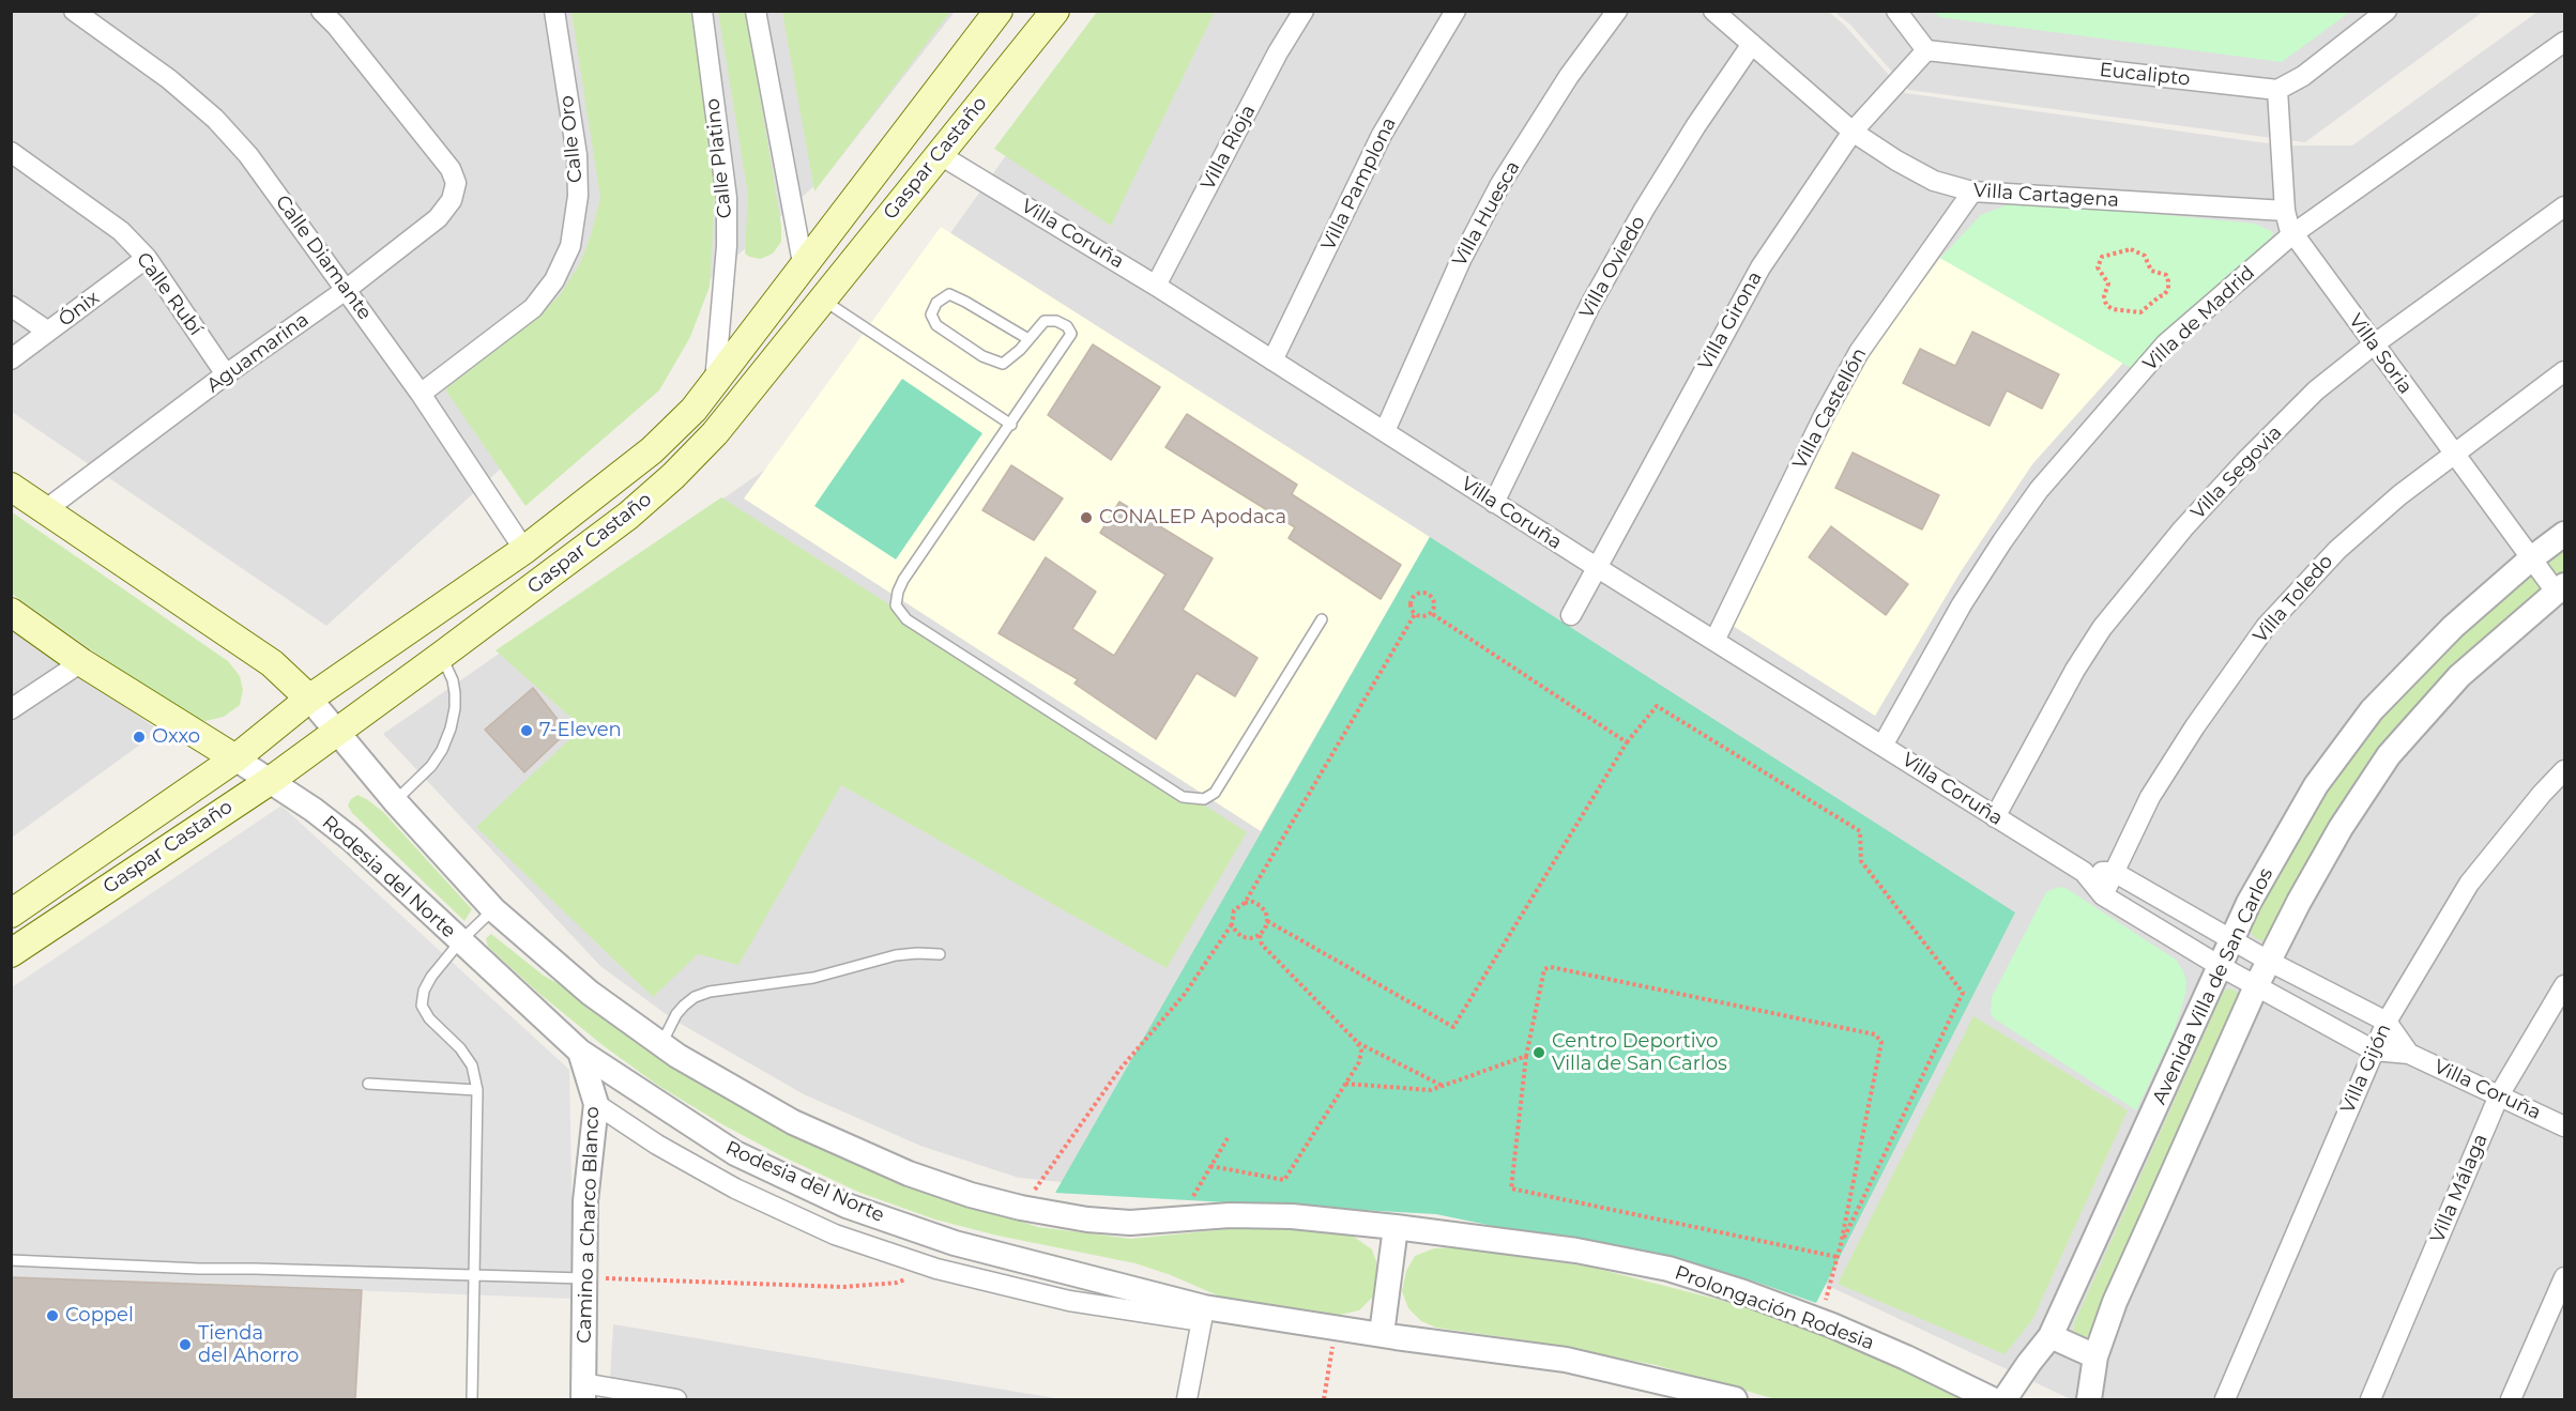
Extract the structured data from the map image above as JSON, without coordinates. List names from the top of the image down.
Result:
{
  "streets": {
    "main road": ["Gaspar Castaño"],
    "street": [
      "Eucalipto",
      "Calle Oro",
      "Villa Rioja",
      "Calle Platino",
      "Villa Pamplona",
      "Villa Cartagena",
      "Villa Huesca",
      "Villa Coruña",
      "Calle Diamante",
      "Villa Oviedo",
      "Calle Rubí",
      "Ónix",
      "Villa de Madrid",
      "Villa Girona",
      "Aguamarina",
      "Villa Soria",
      "Villa Castellón",
      "Villa Segovia",
      "Villa Toledo",
      "Rodesia del Norte",
      "Avenida Villa de San Carlos",
      "Villa Gijón",
      "Villa Málaga",
      "Camino a Charco Blanco",
      "Prolongación Rodesia"
    ]
  },
  "crossings": [
    ["Eucalipto", "Villa Girona"],
    ["Eucalipto", "Villa Soria"],
    ["Calle Oro", "Calle Diamante"],
    ["Villa Rioja", "Villa Coruña"],
    ["Calle Platino", "Gaspar Castaño"],
    ["Gaspar Castaño", "Villa Coruña"],
    ["Gaspar Castaño", "Calle Diamante"],
    ["Gaspar Castaño", "Rodesia del Norte"],
    ["Villa Pamplona", "Villa Coruña"],
    ["Villa Cartagena", "Villa Oviedo"],
    ["Villa Cartagena", "Villa Girona"],
    ["Villa Cartagena", "Villa Soria"],
    ["Villa Cartagena", "Villa Castellón"],
    ["Villa Huesca", "Villa Coruña"],
    ["Villa Coruña", "Villa Oviedo"],
    ["Villa Coruña", "Villa de Madrid"],
    ["Villa Coruña", "Villa Girona"],
    ["Villa Coruña", "Villa Castellón"],
    ["Villa Coruña", "Villa Segovia"],
    ["Villa Coruña", "Villa Toledo"],
    ["Villa Coruña", "Avenida Villa de San Carlos"],
    ["Villa Coruña", "Villa Gijón"],
    ["Villa Coruña", "Villa Málaga"],
    ["Calle Diamante", "Aguamarina"],
    ["Calle Rubí", "Ónix"],
    ["Calle Rubí", "Aguamarina"],
    ["Villa de Madrid", "Villa Soria"],
    ["Villa Soria", "Villa Segovia"],
    ["Villa Soria", "Villa Toledo"],
    ["Villa Soria", "Avenida Villa de San Carlos"],
    ["Rodesia del Norte", "Camino a Charco Blanco"]
  ],
  "places": [
    "CONALEP Apodaca",
    "7-Eleven",
    "Oxxo",
    "Centro Deportivo Villa de San Carlos",
    "Coppel",
    "Tienda del Ahorro"
  ]
}
